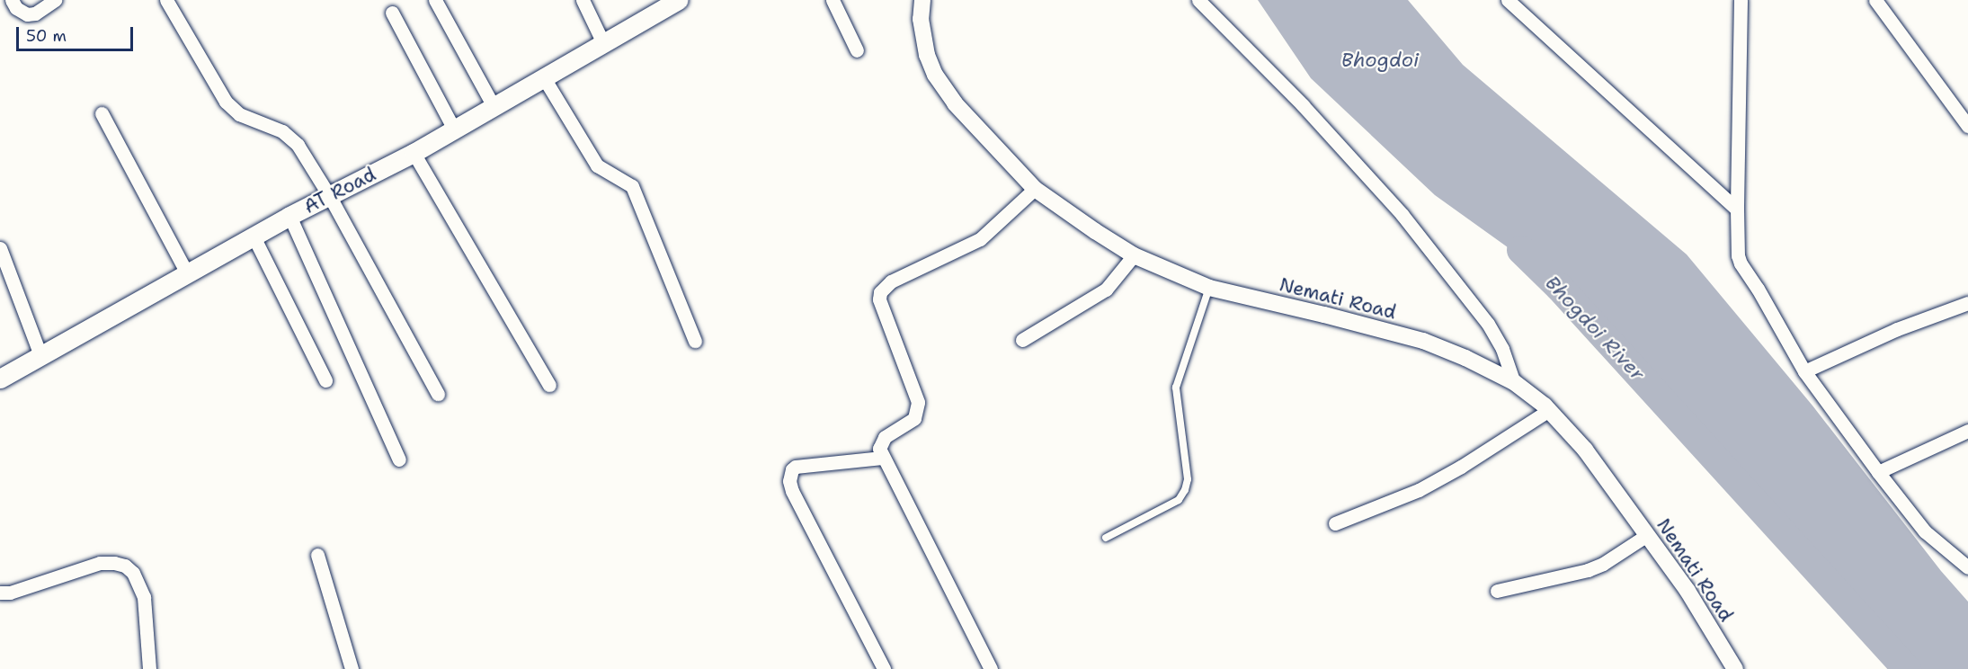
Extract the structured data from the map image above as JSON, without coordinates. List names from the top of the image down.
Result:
{
  "streets": {
    "main road": ["AT Road"],
    "street": ["Nemati Road"]
  },
  "water": ["Bhogdoi", "Bhogdoi River"],
  "scale_bar": "50 m"
}
